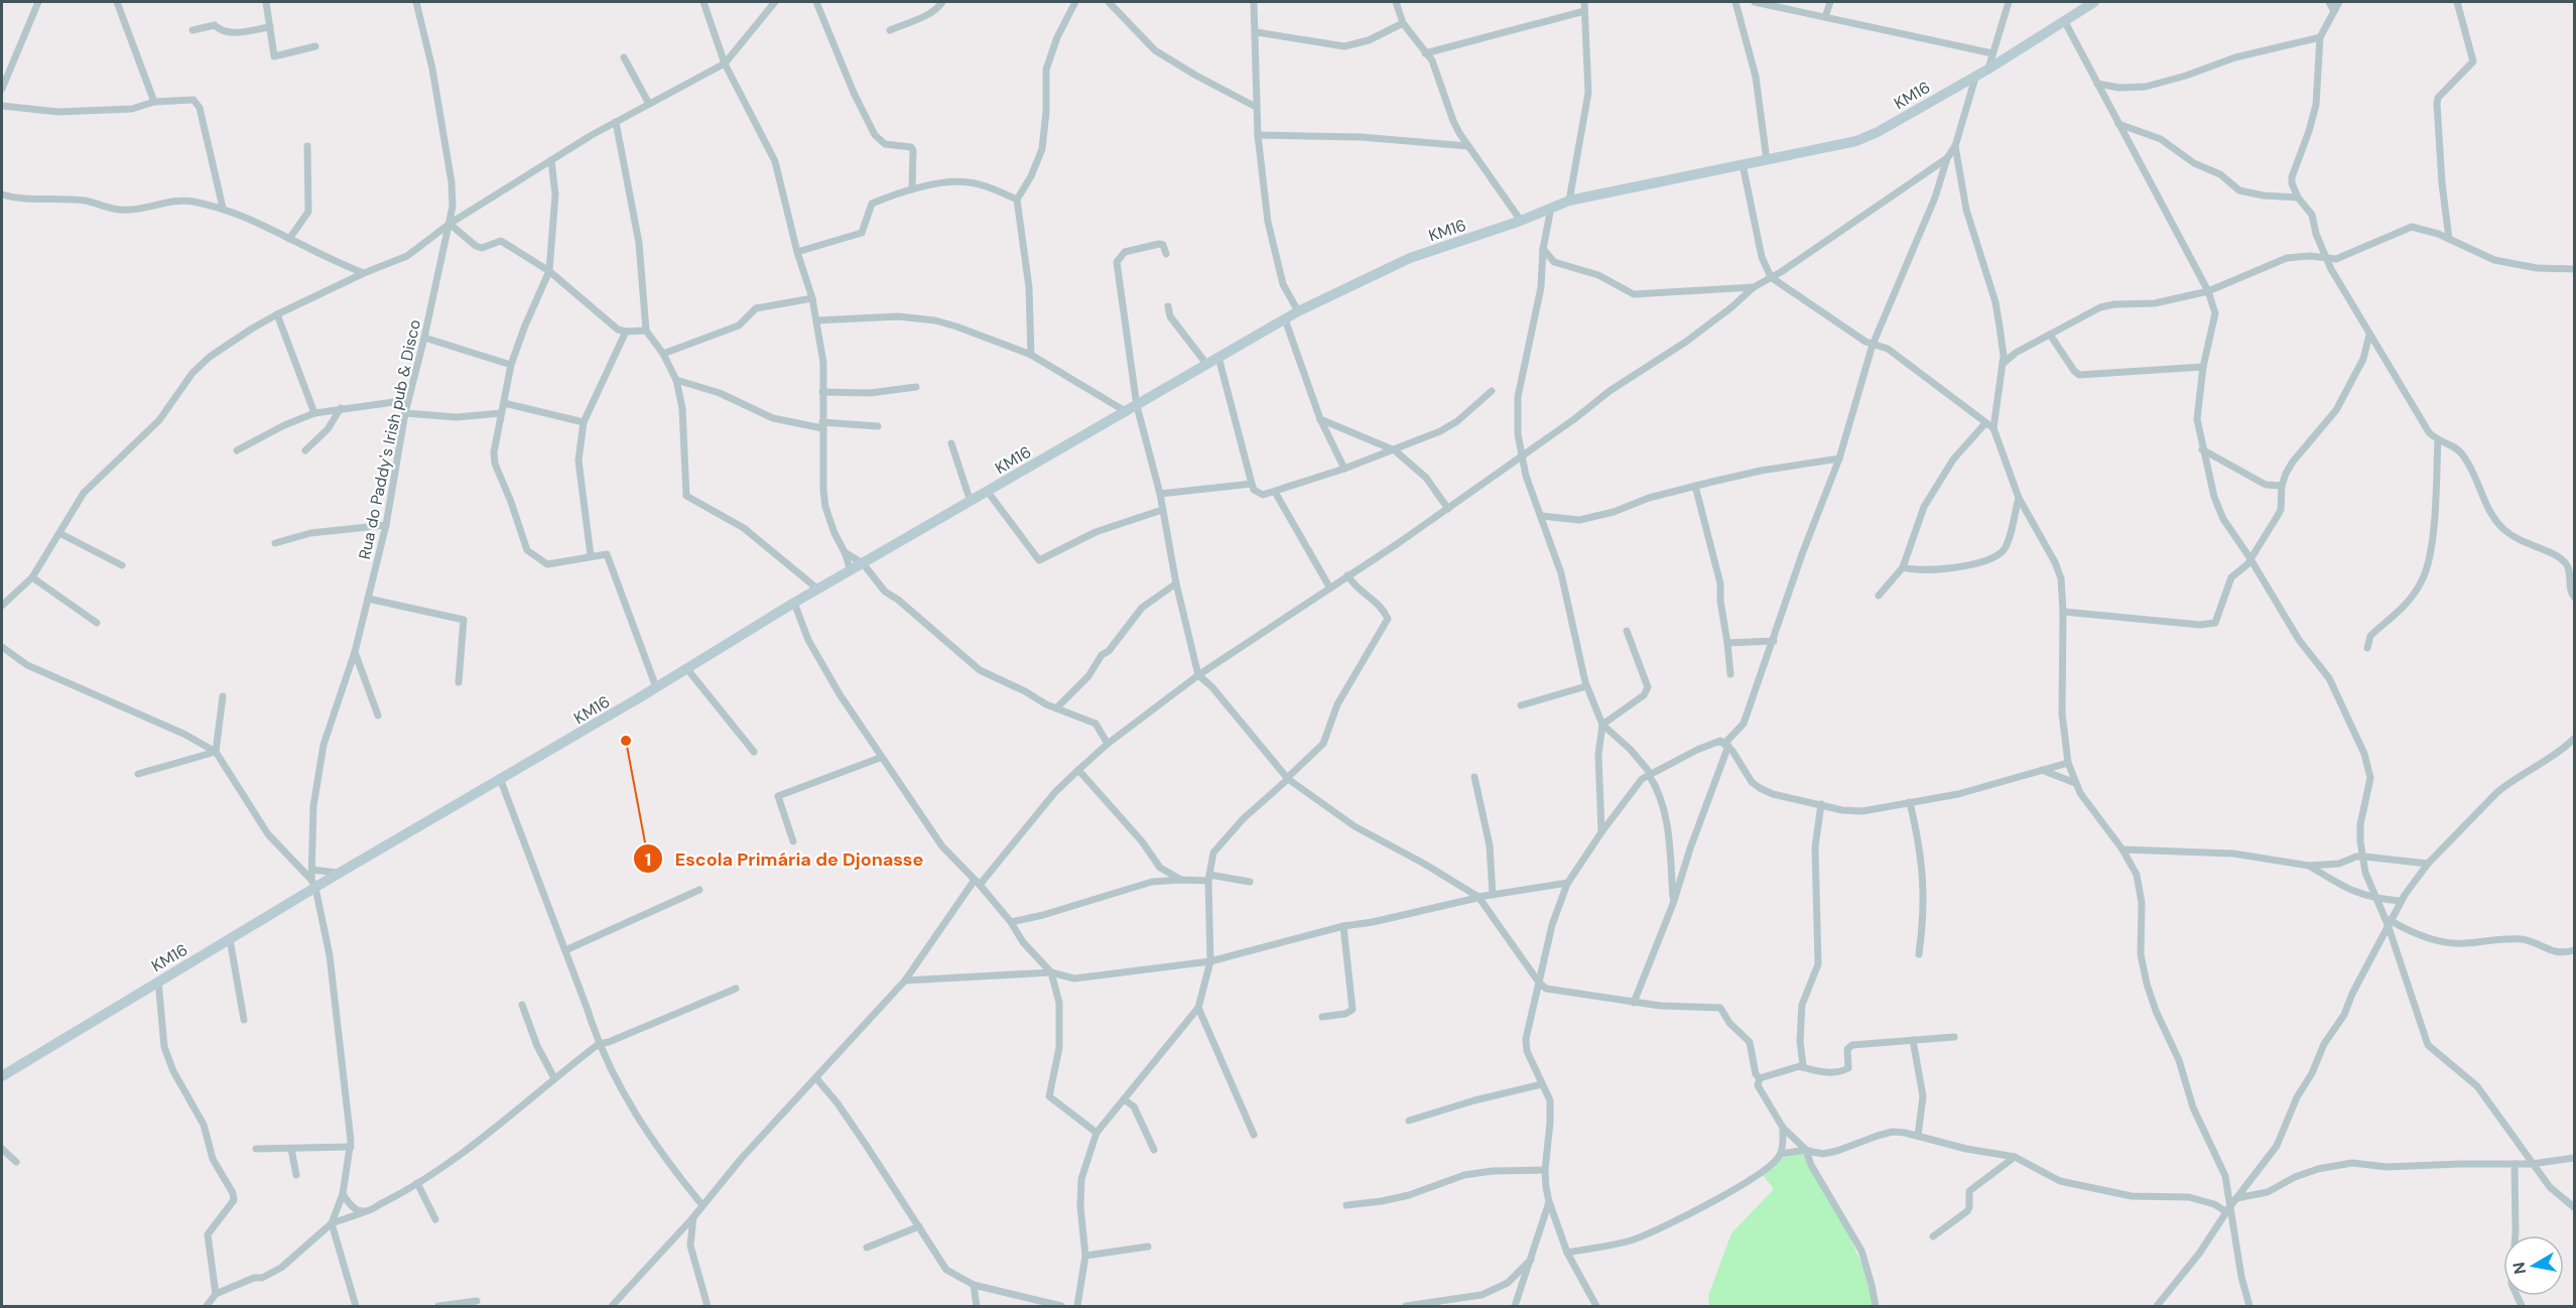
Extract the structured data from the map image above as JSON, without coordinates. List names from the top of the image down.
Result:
{
  "streets": {
    "street": ["KM16", "Rua do Paddy's Irish pub & Disco"]
  },
  "crossings": [
    ["KM16", "Rua do Paddy's Irish pub & Disco"]
  ],
  "places": ["Escola Primária de Djonasse"],
  "north": "left"
}
